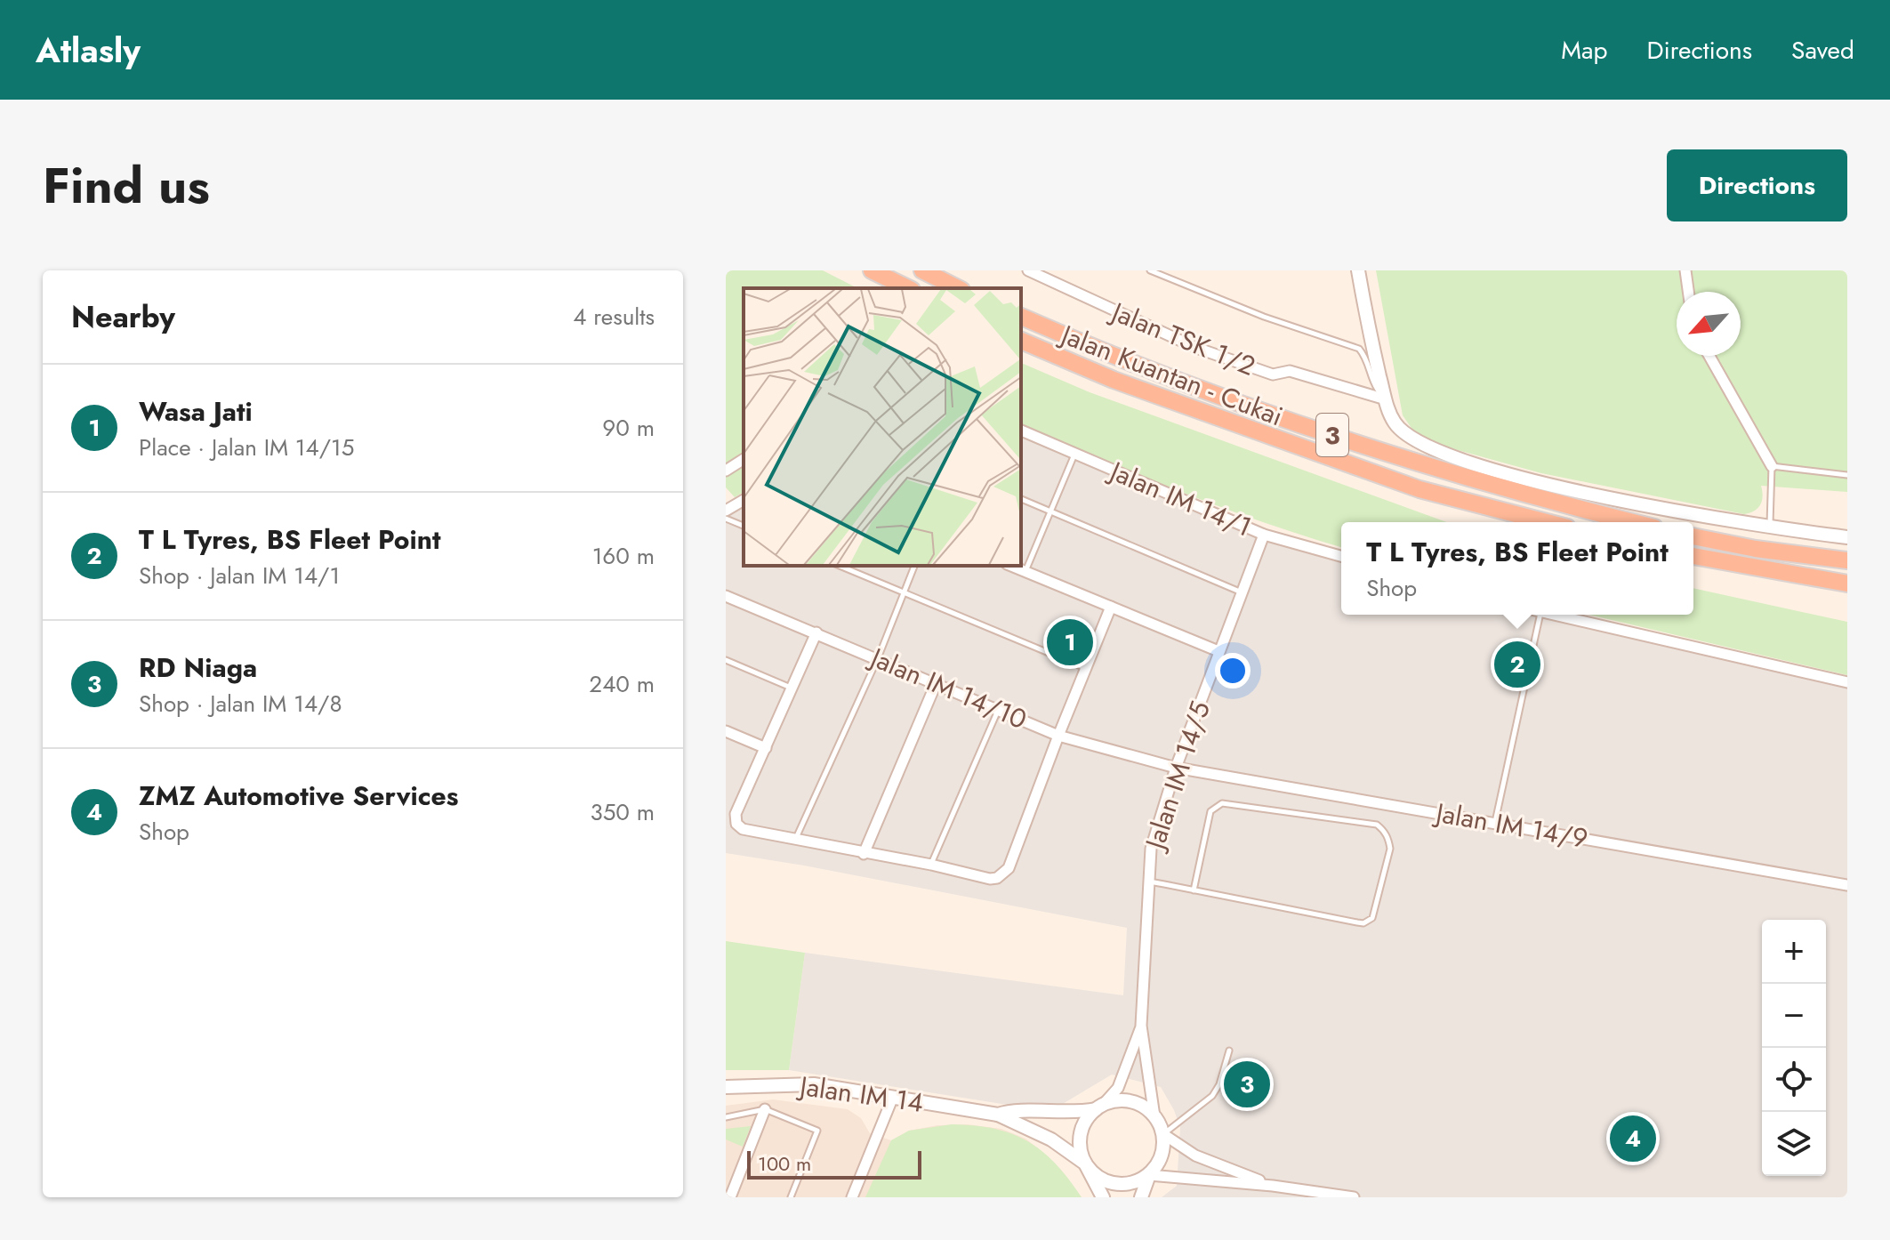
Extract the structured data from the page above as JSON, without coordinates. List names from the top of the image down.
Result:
{
  "streets": {
    "highway": ["Jalan Kuantan - Cukai", "3"],
    "street": [
      "Jalan TSK 1/2",
      "Jalan IM 14/1",
      "Jalan IM 14/10",
      "Jalan IM 14/5",
      "Jalan IM 14/9",
      "Jalan IM 14"
    ]
  },
  "crossings": [
    ["Jalan IM 14/1", "Jalan IM 14/5"],
    ["Jalan IM 14/10", "Jalan IM 14/5"],
    ["Jalan IM 14/10", "Jalan IM 14/9"],
    ["Jalan IM 14/5", "Jalan IM 14/9"]
  ],
  "scale_bar": "100 m",
  "north": "bottom left",
  "page": {
    "header": "Atlasly",
    "nav": ["Map", "Directions", "Saved"],
    "title": "Find us",
    "buttons": "Directions",
    "heading": ["Nearby", "4 results"],
    "list": [
      {
        "mark": "1",
        "name": "Wasa Jati",
        "note": "Place · Jalan IM 14/15",
        "value": "90 m"
      },
      {
        "mark": "2",
        "name": "T L Tyres, BS Fleet Point",
        "note": "Shop · Jalan IM 14/1",
        "value": "160 m"
      },
      {
        "mark": "3",
        "name": "RD Niaga",
        "note": "Shop · Jalan IM 14/8",
        "value": "240 m"
      },
      {
        "mark": "4",
        "name": "ZMZ Automotive Services",
        "note": "Shop",
        "value": "350 m"
      }
    ],
    "popup": ["T L Tyres, BS Fleet Point", "Shop"],
    "pins": [
      "1",
      "2",
      "3",
      "4"
    ],
    "map_buttons": ["+", "−"],
    "scale": "100 m"
  }
}
